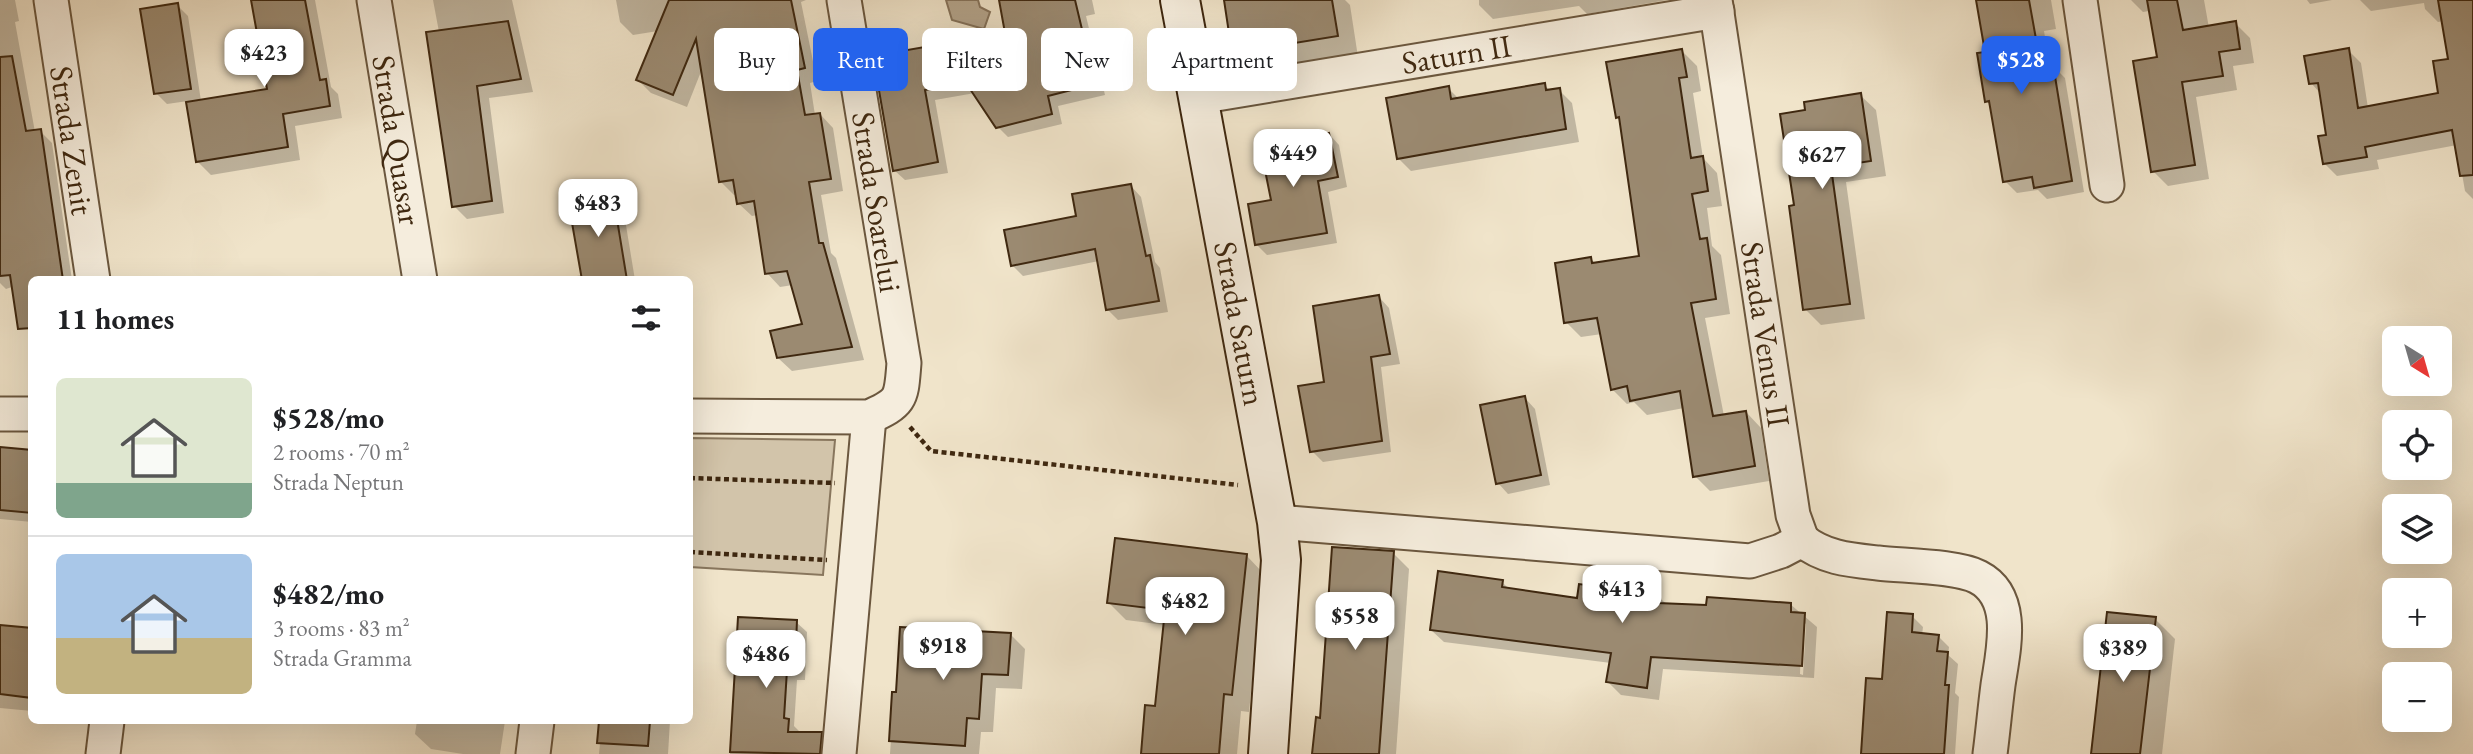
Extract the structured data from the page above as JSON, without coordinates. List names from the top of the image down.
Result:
{
  "streets": {
    "street": [
      "Saturn II",
      "Strada Zenit",
      "Strada Quasar",
      "Strada Soarelui",
      "Strada Saturn",
      "Strada Venus II"
    ]
  },
  "crossings": [
    ["Saturn II", "Strada Saturn"],
    ["Saturn II", "Strada Venus II"]
  ],
  "north": "bottom right",
  "page": {
    "chip": [
      "Buy",
      "Rent",
      "Filters",
      "New",
      "Apartment"
    ],
    "price": [
      "$423",
      "$528",
      "$449",
      "$627",
      "$483",
      "$413",
      "$482",
      "$558",
      "$918",
      "$389",
      "$486"
    ],
    "heading": "11 homes",
    "map_buttons": ["+", "−"],
    "list": [
      {
        "name": "$528/mo",
        "note": "2 rooms · 70 m² · Strada Neptun"
      },
      {
        "name": "$482/mo",
        "note": "3 rooms · 83 m² · Strada Gramma"
      }
    ]
  }
}
